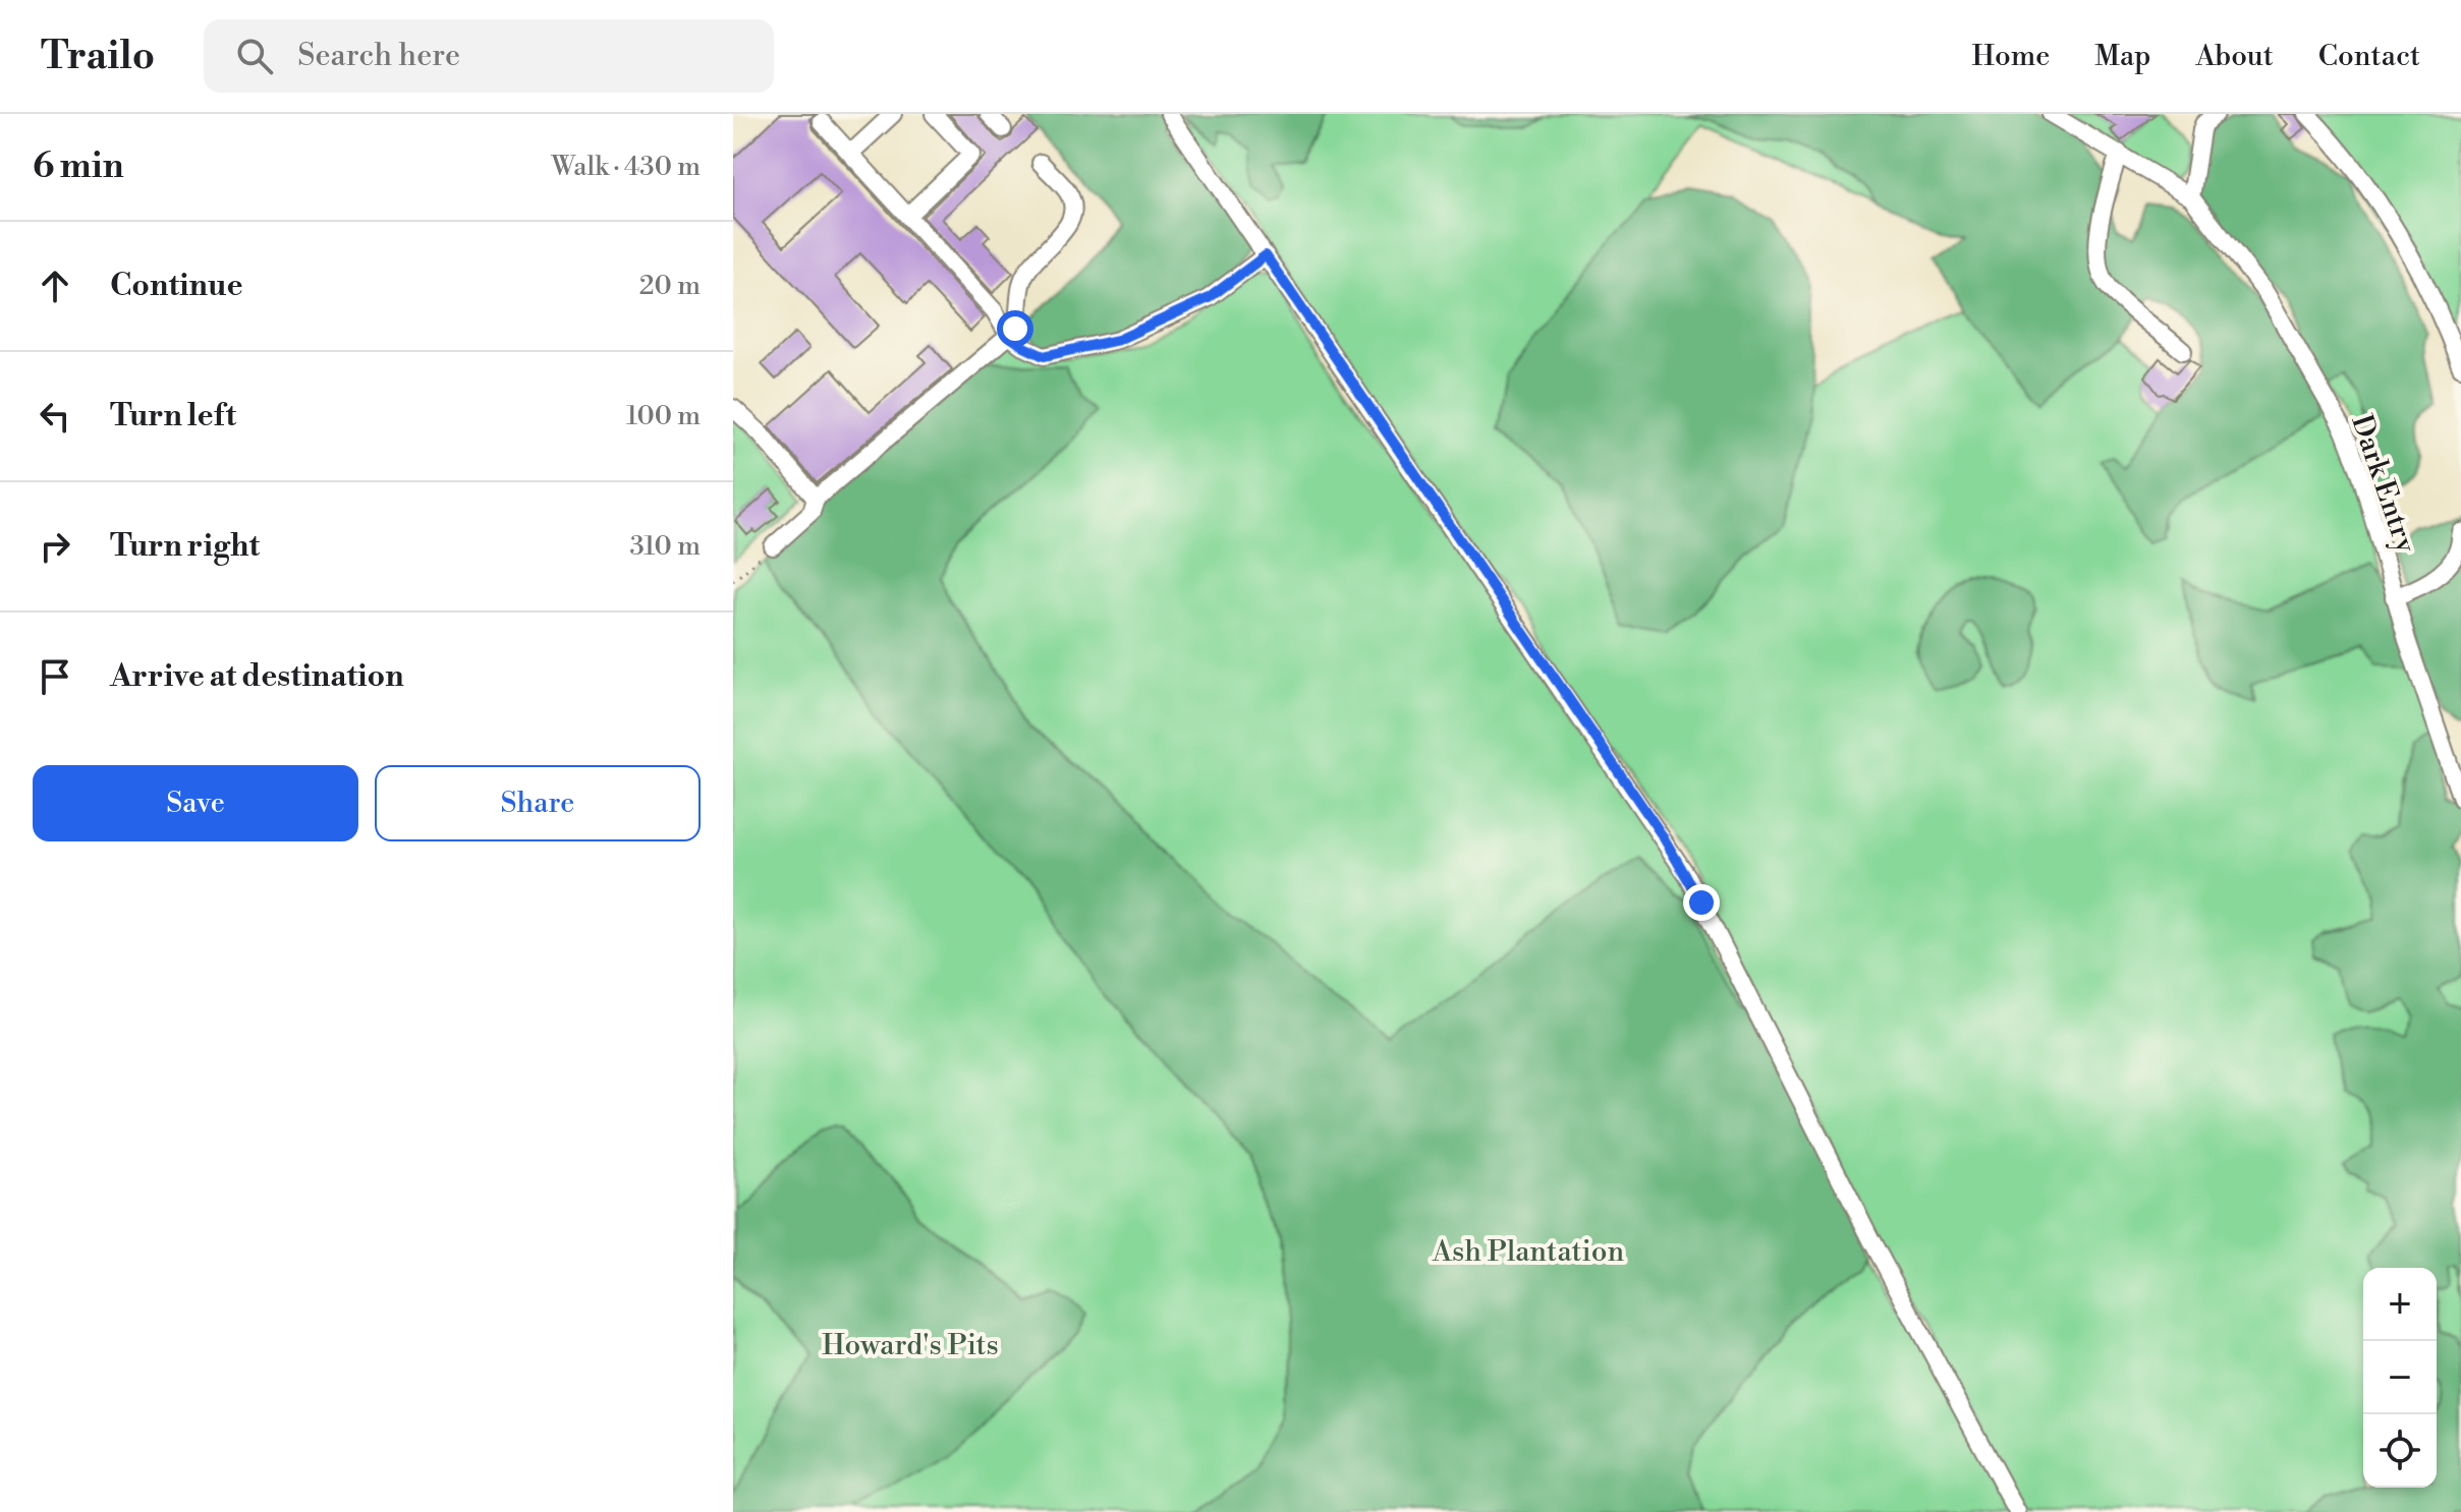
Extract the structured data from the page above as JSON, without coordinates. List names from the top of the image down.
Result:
{
  "streets": {
    "street": ["Dark Entry"]
  },
  "parks": ["Ash Plantation", "Howard's Pits"],
  "page": {
    "header": "Trailo",
    "search": "Search here",
    "nav": [
      "Home",
      "Map",
      "About",
      "Contact"
    ],
    "heading": ["6 min", "Walk · 430 m"],
    "list": [
      ["Continue", "20 m"],
      ["Turn left", "100 m"],
      ["Turn right", "310 m"],
      "Arrive at destination"
    ],
    "buttons": ["Save", "Share"],
    "map_buttons": ["+", "−"]
  }
}
